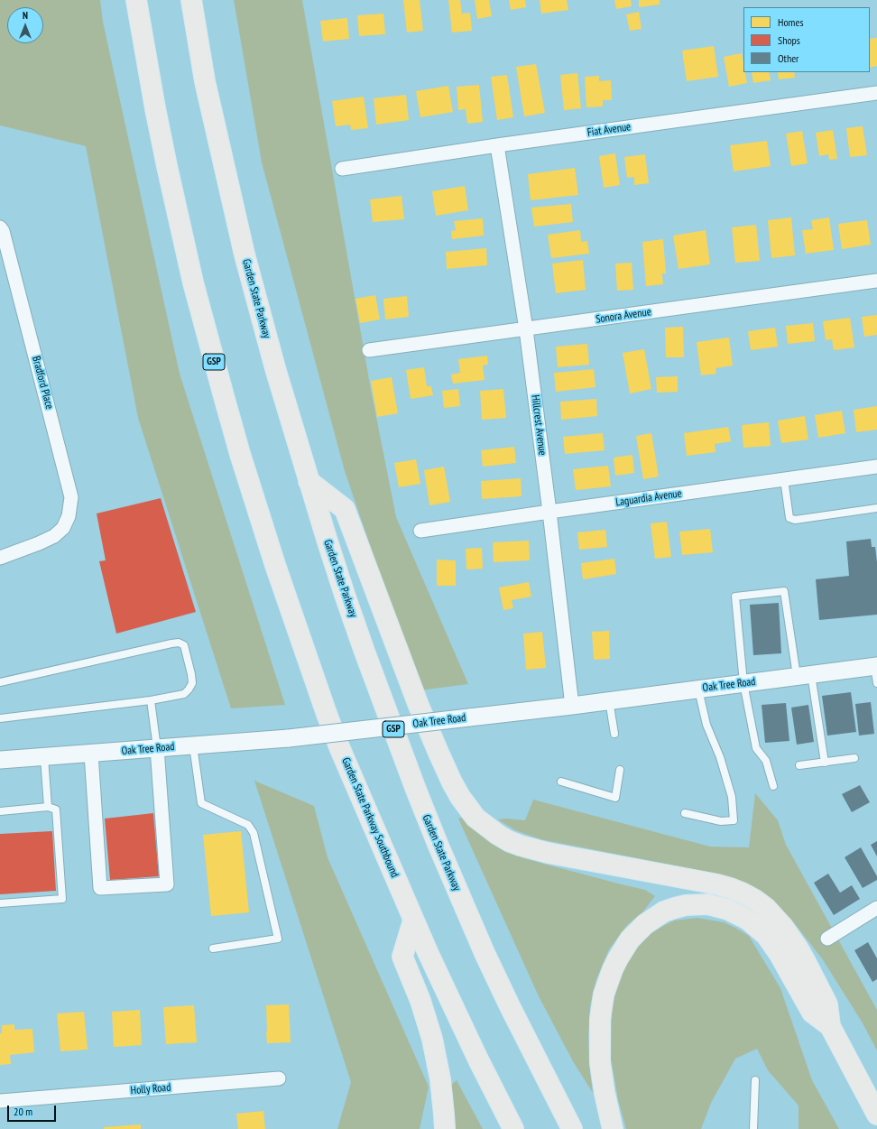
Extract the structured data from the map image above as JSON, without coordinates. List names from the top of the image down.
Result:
{
  "streets": {
    "highway": ["Garden State Parkway", "GSP", "Garden State Parkway Southbound"],
    "street": [
      "Fiat Avenue",
      "Sonora Avenue",
      "Bradford Place",
      "Hillcrest Avenue",
      "Laguardia Avenue",
      "Oak Tree Road",
      "Holly Road"
    ]
  },
  "crossings": [
    ["Fiat Avenue", "Hillcrest Avenue"],
    ["Sonora Avenue", "Hillcrest Avenue"],
    ["Hillcrest Avenue", "Laguardia Avenue"],
    ["Hillcrest Avenue", "Oak Tree Road"]
  ],
  "legend": ["Homes", "Shops", "Other"],
  "scale_bar": "20 m",
  "north": "top"
}
